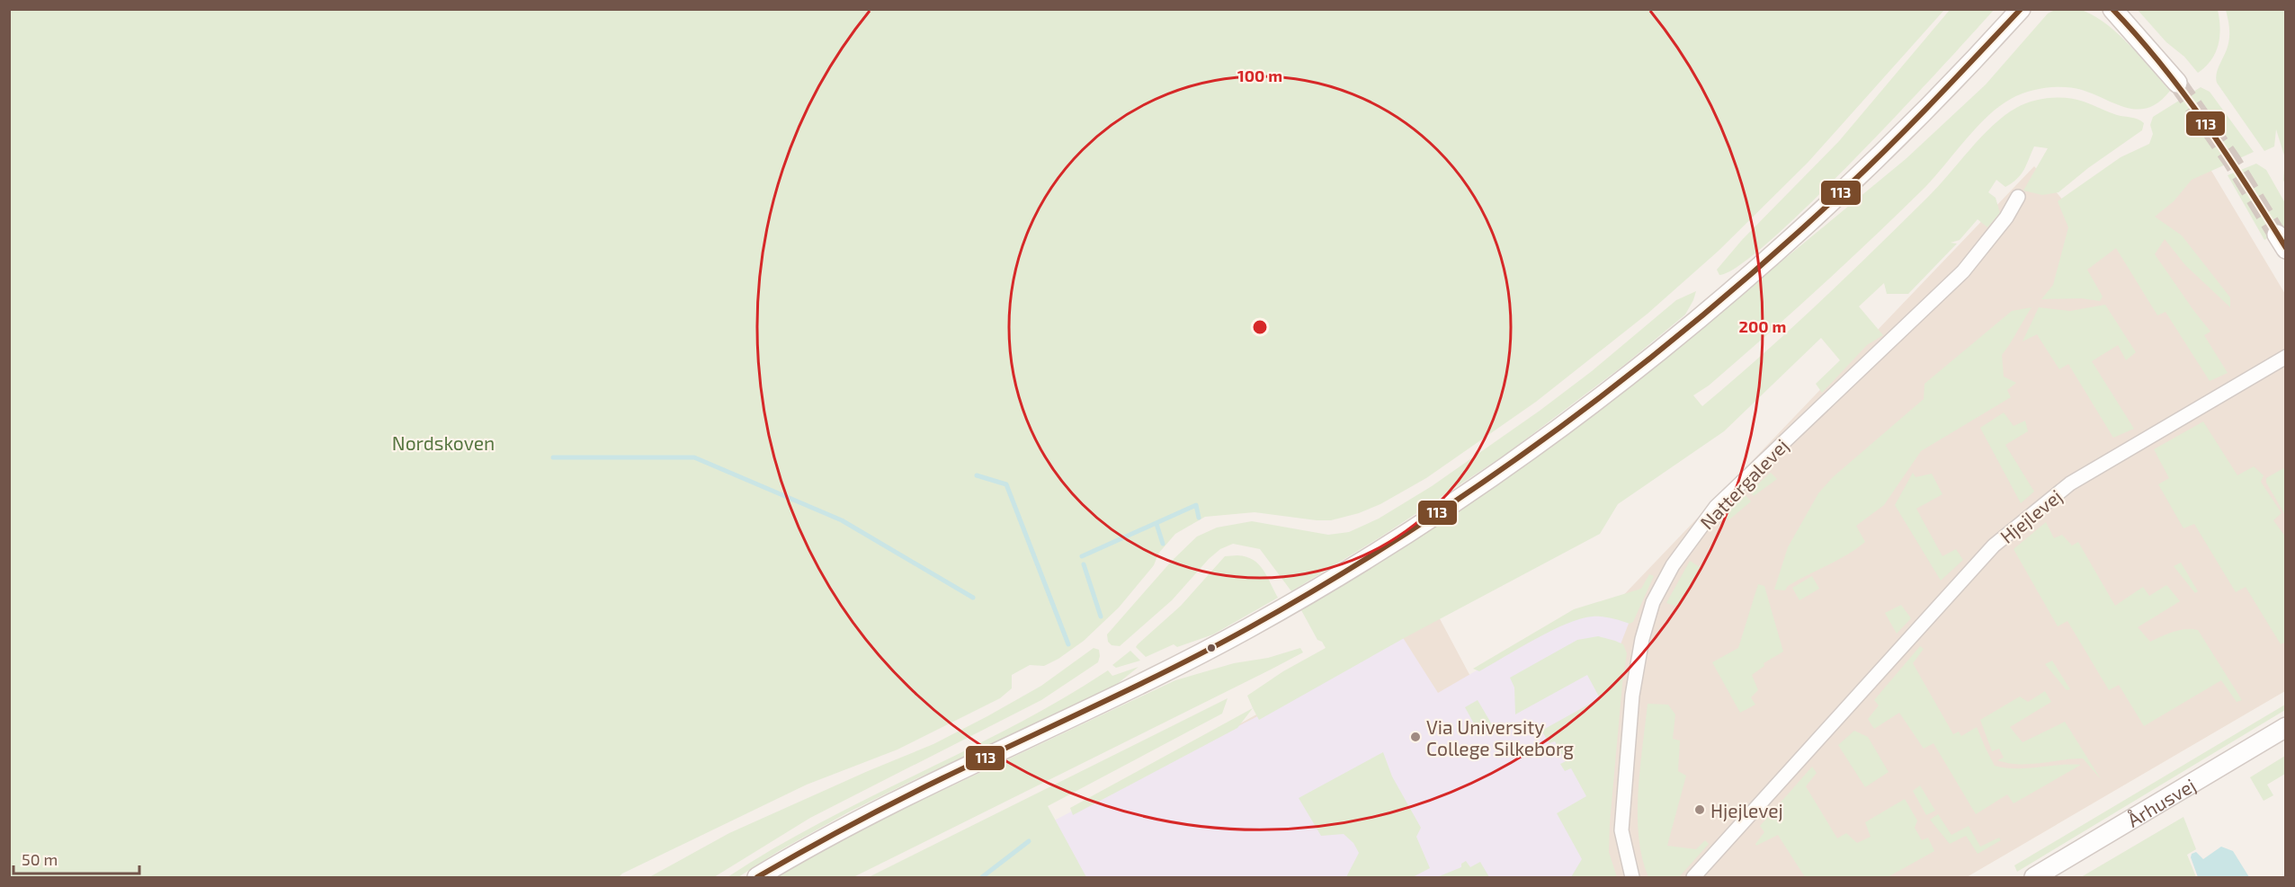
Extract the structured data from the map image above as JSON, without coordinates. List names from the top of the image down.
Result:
{
  "streets": {
    "street": ["Nattergalevej", "Hjejlevej", "Århusvej"]
  },
  "parks": ["Nordskoven"],
  "places": ["Via University College Silkeborg", "Hjejlevej"],
  "lines": ["transit line 113"],
  "scale_bar": "50 m",
  "rings": ["100 m", "200 m"]
}
